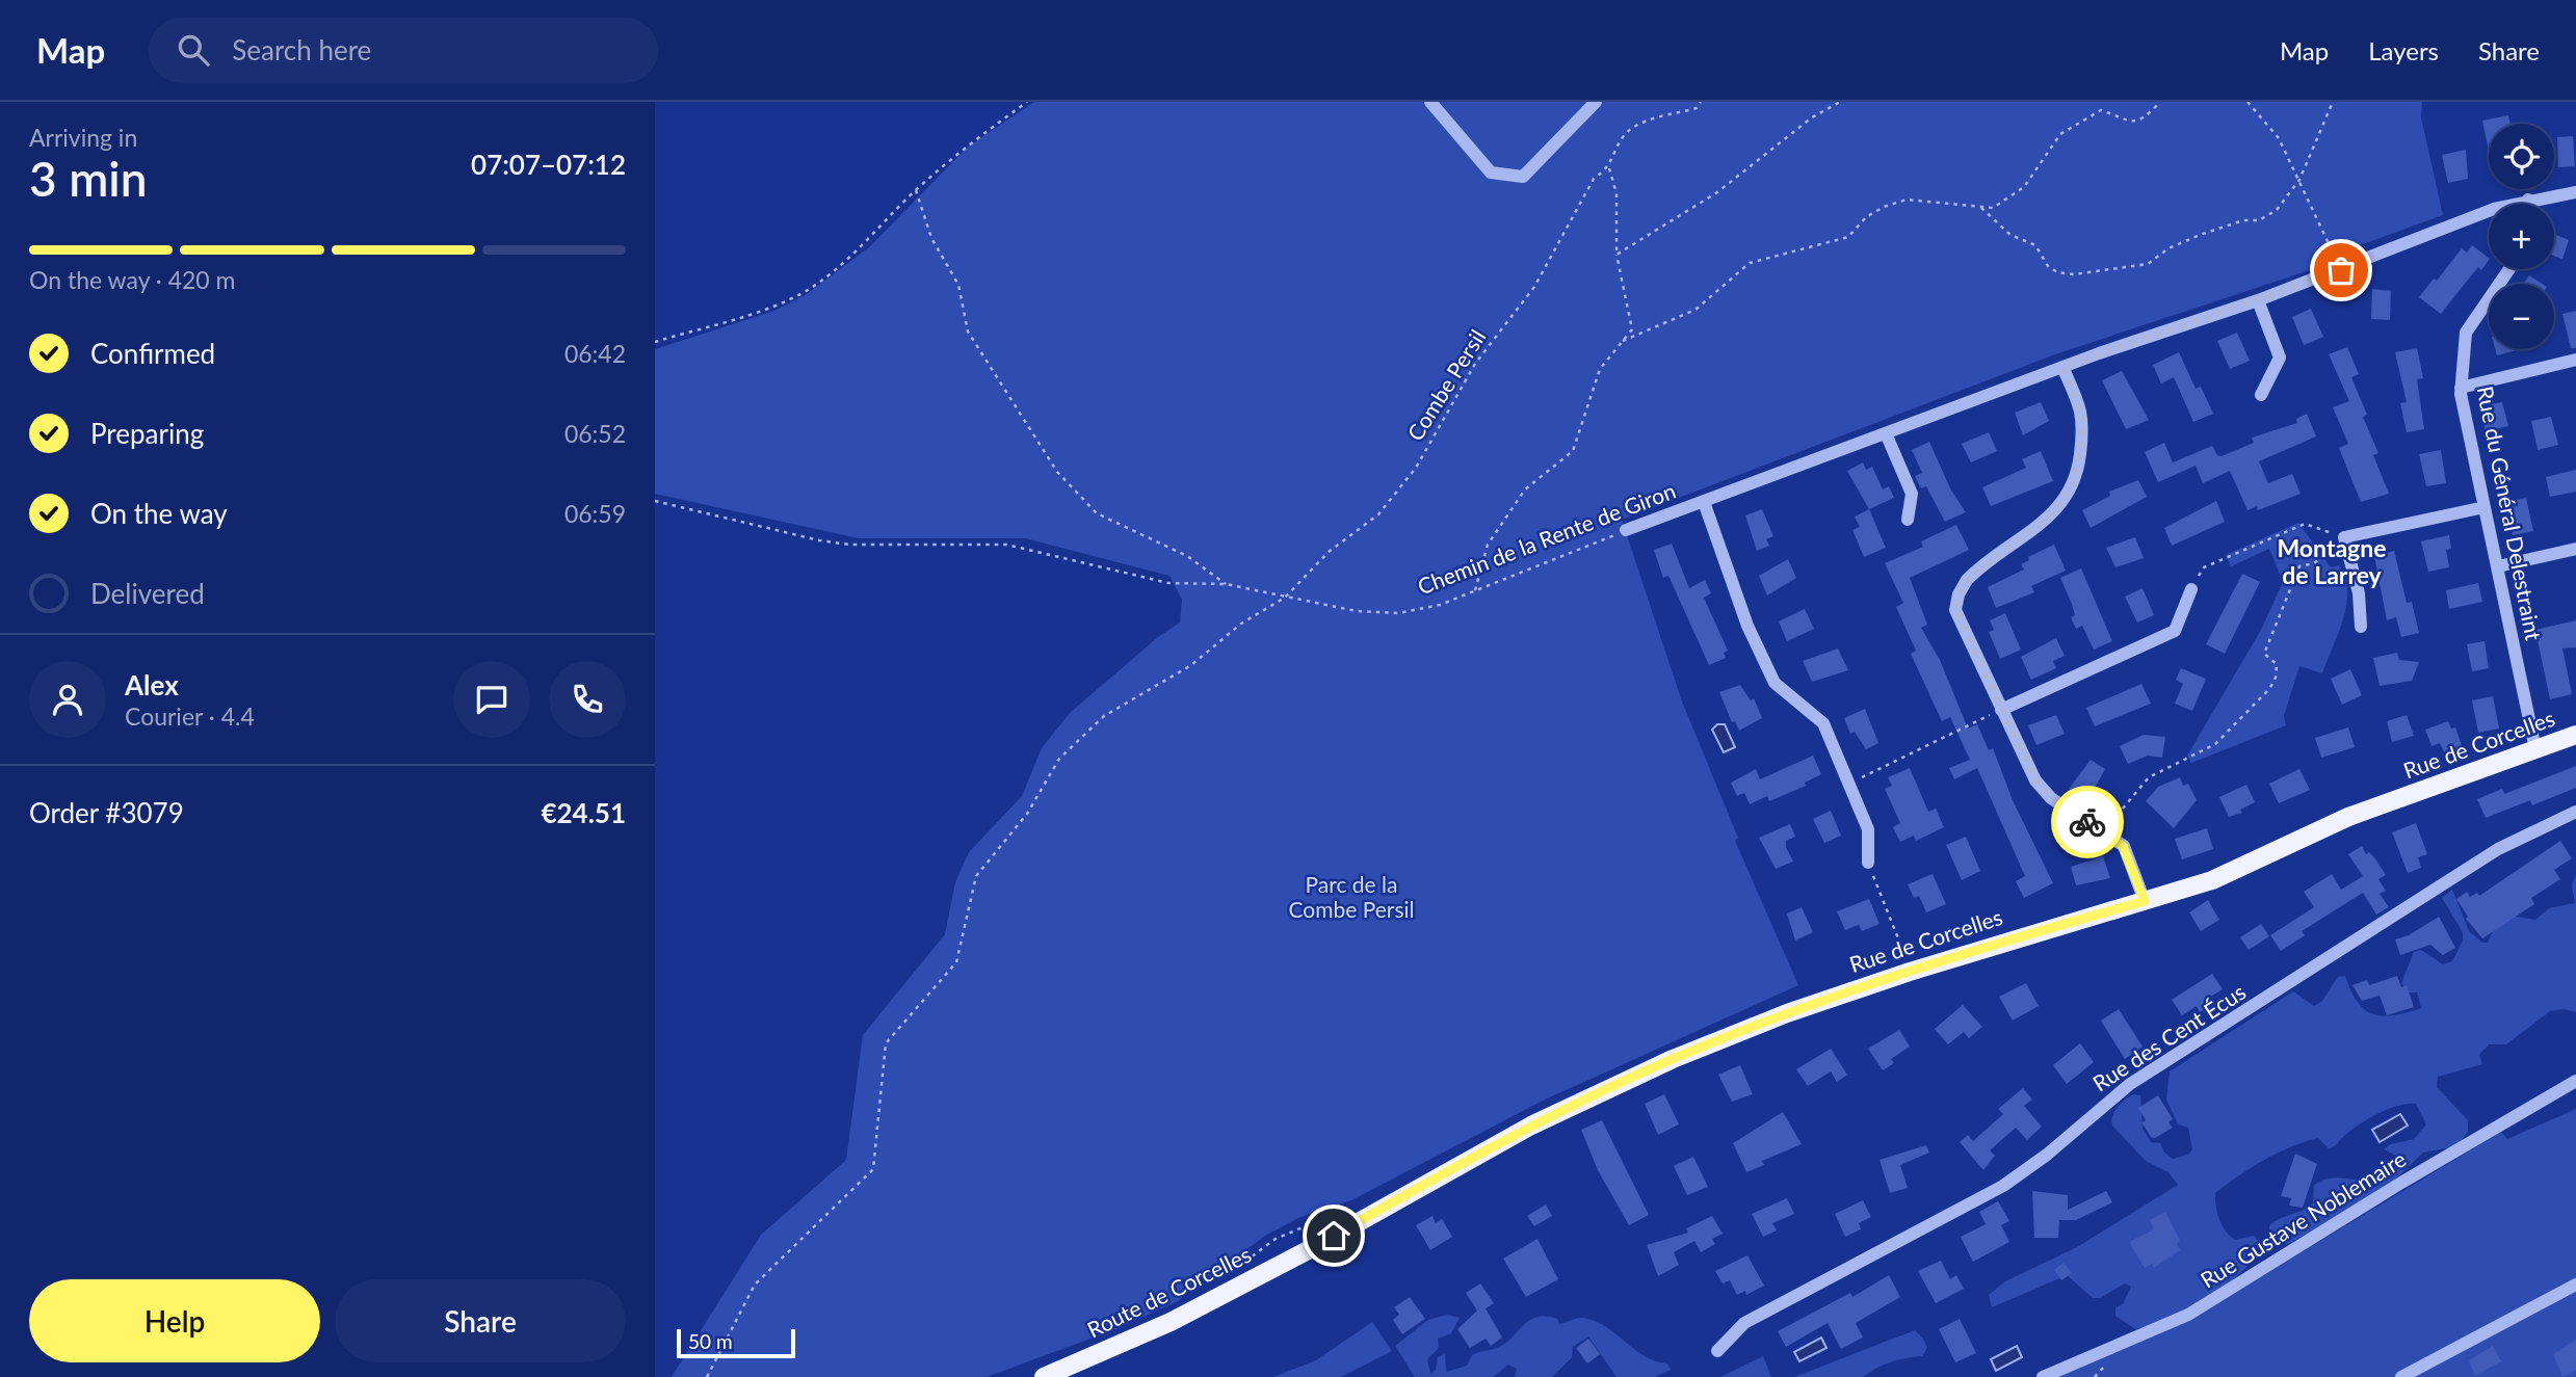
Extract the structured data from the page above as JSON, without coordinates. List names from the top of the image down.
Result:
{
  "streets": {
    "main road": ["Rue de Corcelles", "Route de Corcelles"],
    "street": [
      "Rue du Général Delestraint",
      "Chemin de la Rente de Giron",
      "Rue des Cent Écus",
      "Rue Gustave Noblemaire"
    ],
    "path": ["Combe Persil"]
  },
  "crossings": [
    ["Combe Persil", "Chemin de la Rente de Giron"],
    ["Rue du Général Delestraint", "Rue de Corcelles"],
    ["Rue de Corcelles", "Route de Corcelles"]
  ],
  "districts": ["Montagne de Larrey"],
  "parks": ["Parc de la Combe Persil"],
  "scale_bar": "50 m",
  "page": {
    "header": "Map",
    "search": "Search here",
    "nav": ["Map", "Layers", "Share"],
    "heading": ["3 min", "Arriving in", "07:07–07:12"],
    "panel": [
      "Alex",
      "Courier · 4.4",
      "Order #3079",
      "€24.51"
    ],
    "map_buttons": ["+", "−"],
    "bar": "On the way · 420 m",
    "list": [
      ["Confirmed", "06:42"],
      ["Preparing", "06:52"],
      ["On the way", "06:59"],
      "Delivered"
    ],
    "buttons": ["Help", "Share"],
    "scale": "50 m"
  }
}
